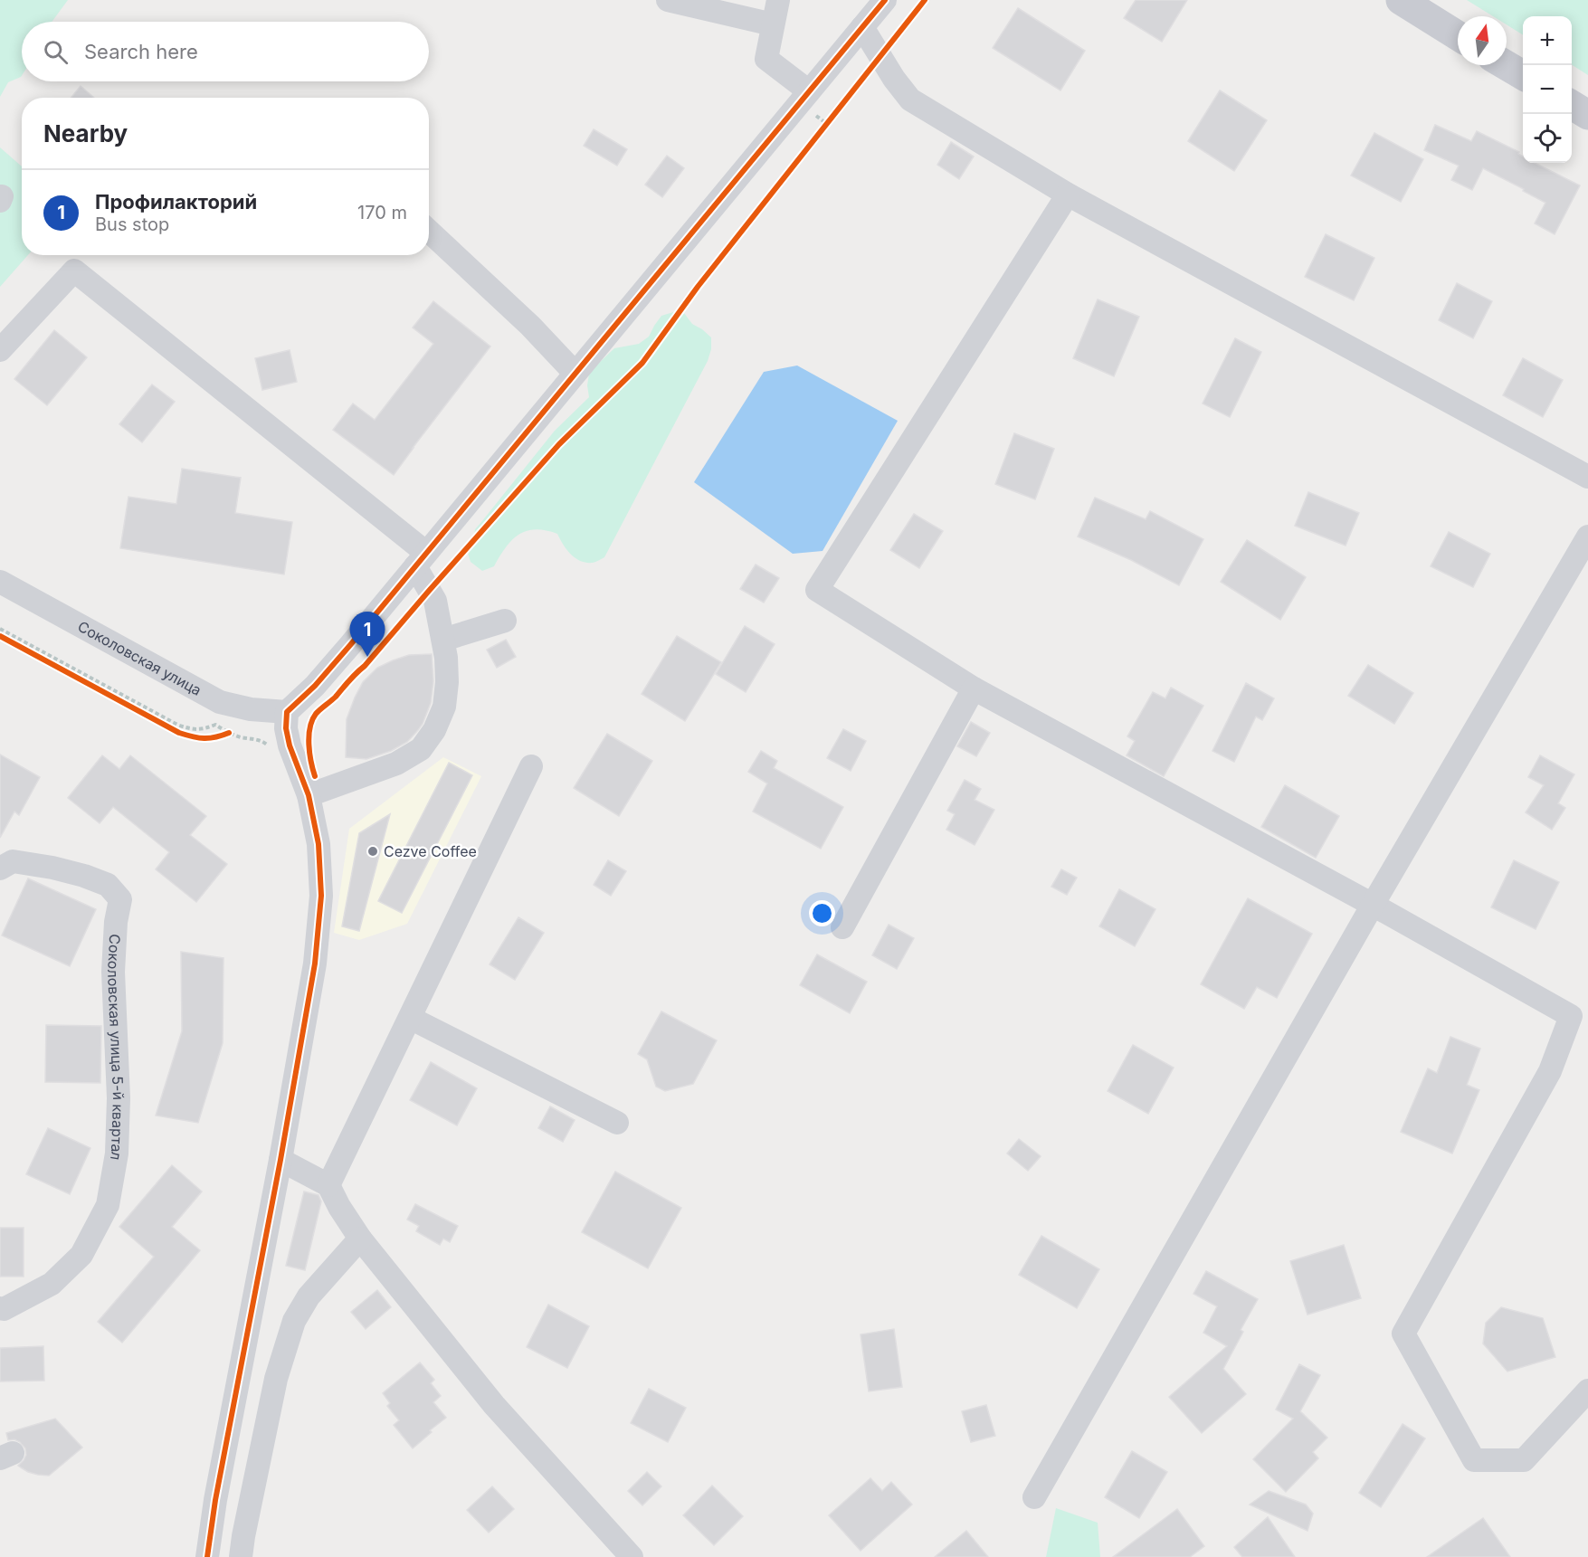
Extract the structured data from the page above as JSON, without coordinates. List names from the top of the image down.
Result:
{
  "streets": {
    "street": ["Соколовская улица", "Соколовская улица 5-й квартал"]
  },
  "places": ["Cezve Coffee"],
  "north": "top",
  "page": {
    "map_buttons": ["+", "−"],
    "search": "Search here",
    "heading": "Nearby",
    "list": [
      {
        "mark": "1",
        "name": "Профилакторий",
        "note": "Bus stop",
        "value": "170 m"
      }
    ],
    "pins": "1"
  }
}
